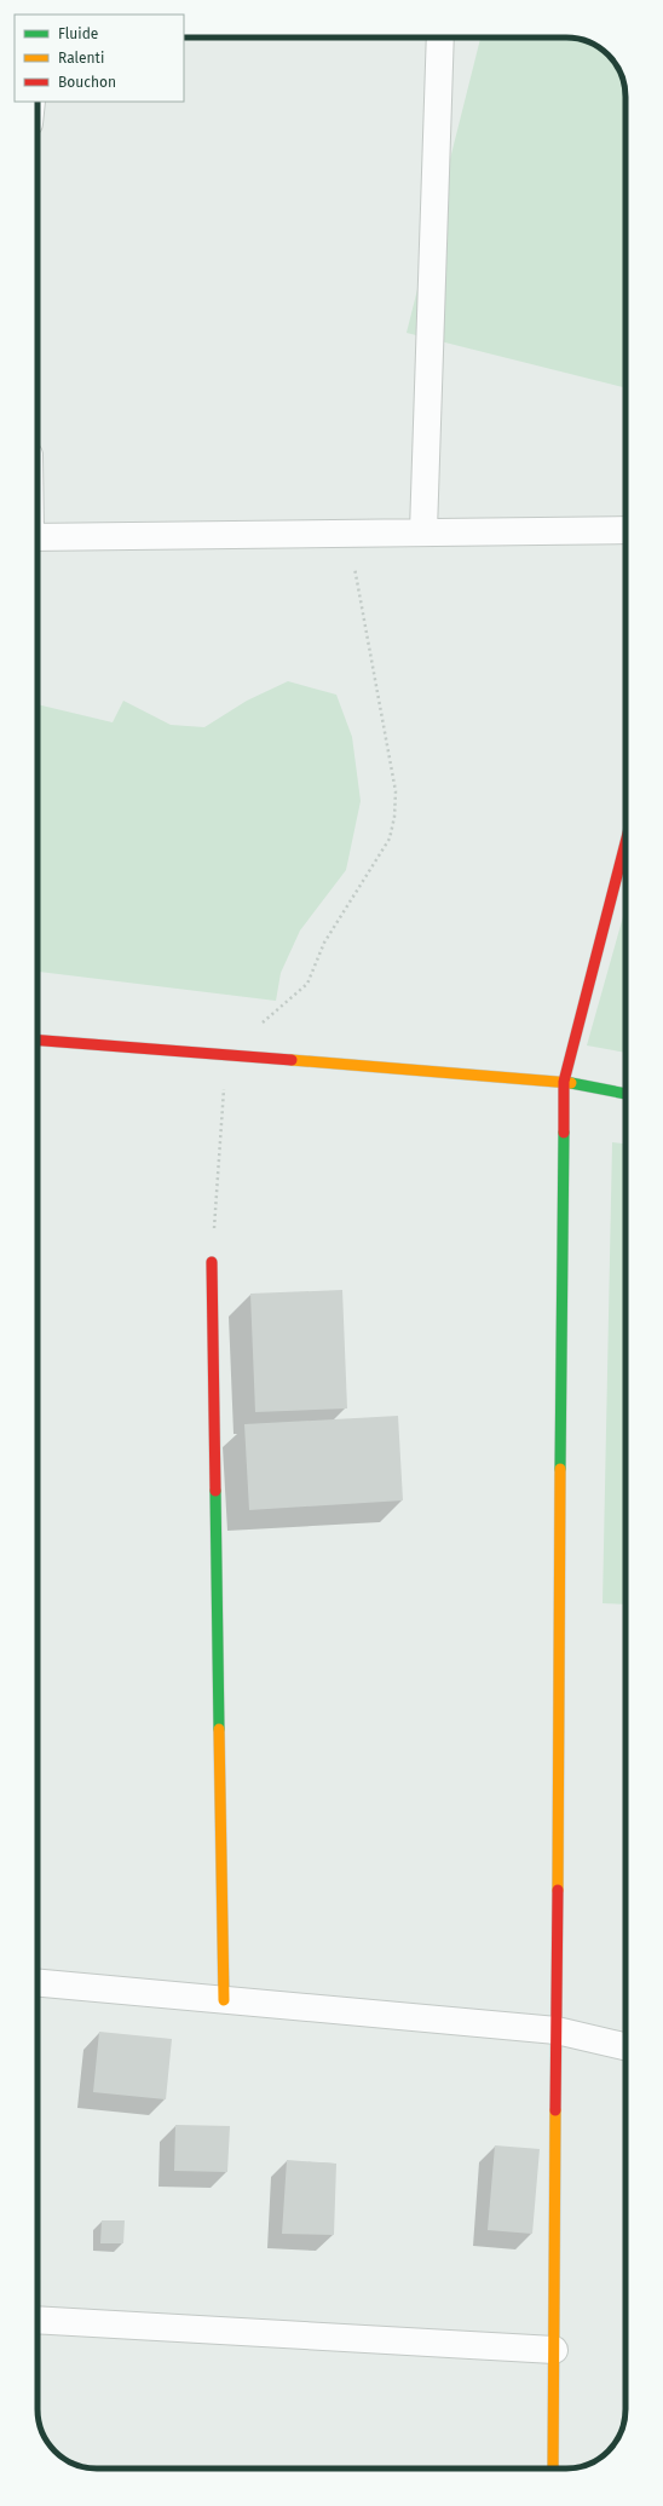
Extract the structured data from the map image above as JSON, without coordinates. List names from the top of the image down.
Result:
{
  "legend": ["Fluide", "Ralenti", "Bouchon"]
}
